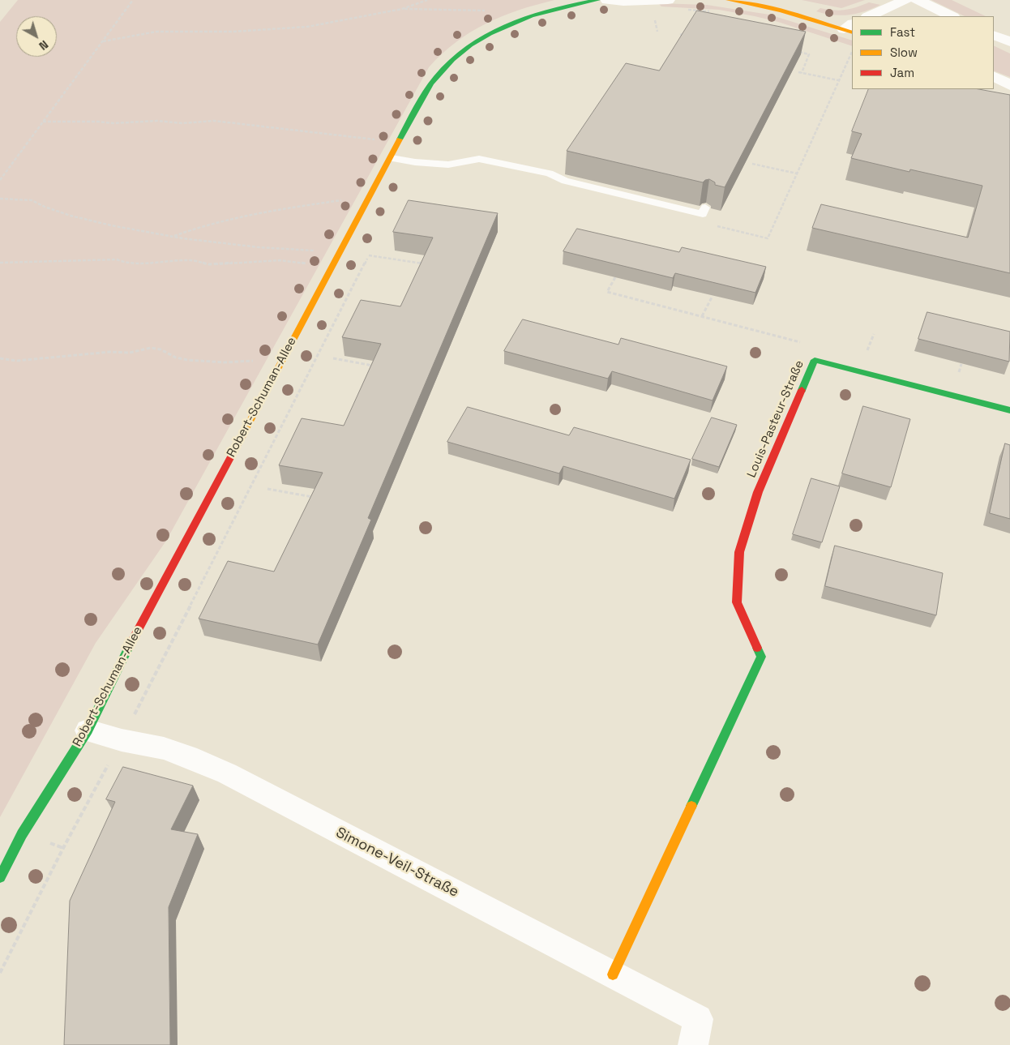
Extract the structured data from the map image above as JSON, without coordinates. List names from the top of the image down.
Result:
{
  "streets": {
    "street": ["Robert-Schuman-Allee", "Louis-Pasteur-Straße", "Simone-Veil-Straße"]
  },
  "crossings": [
    ["Robert-Schuman-Allee", "Simone-Veil-Straße"],
    ["Louis-Pasteur-Straße", "Simone-Veil-Straße"]
  ],
  "legend": ["Fast", "Slow", "Jam"],
  "north": "bottom right"
}
